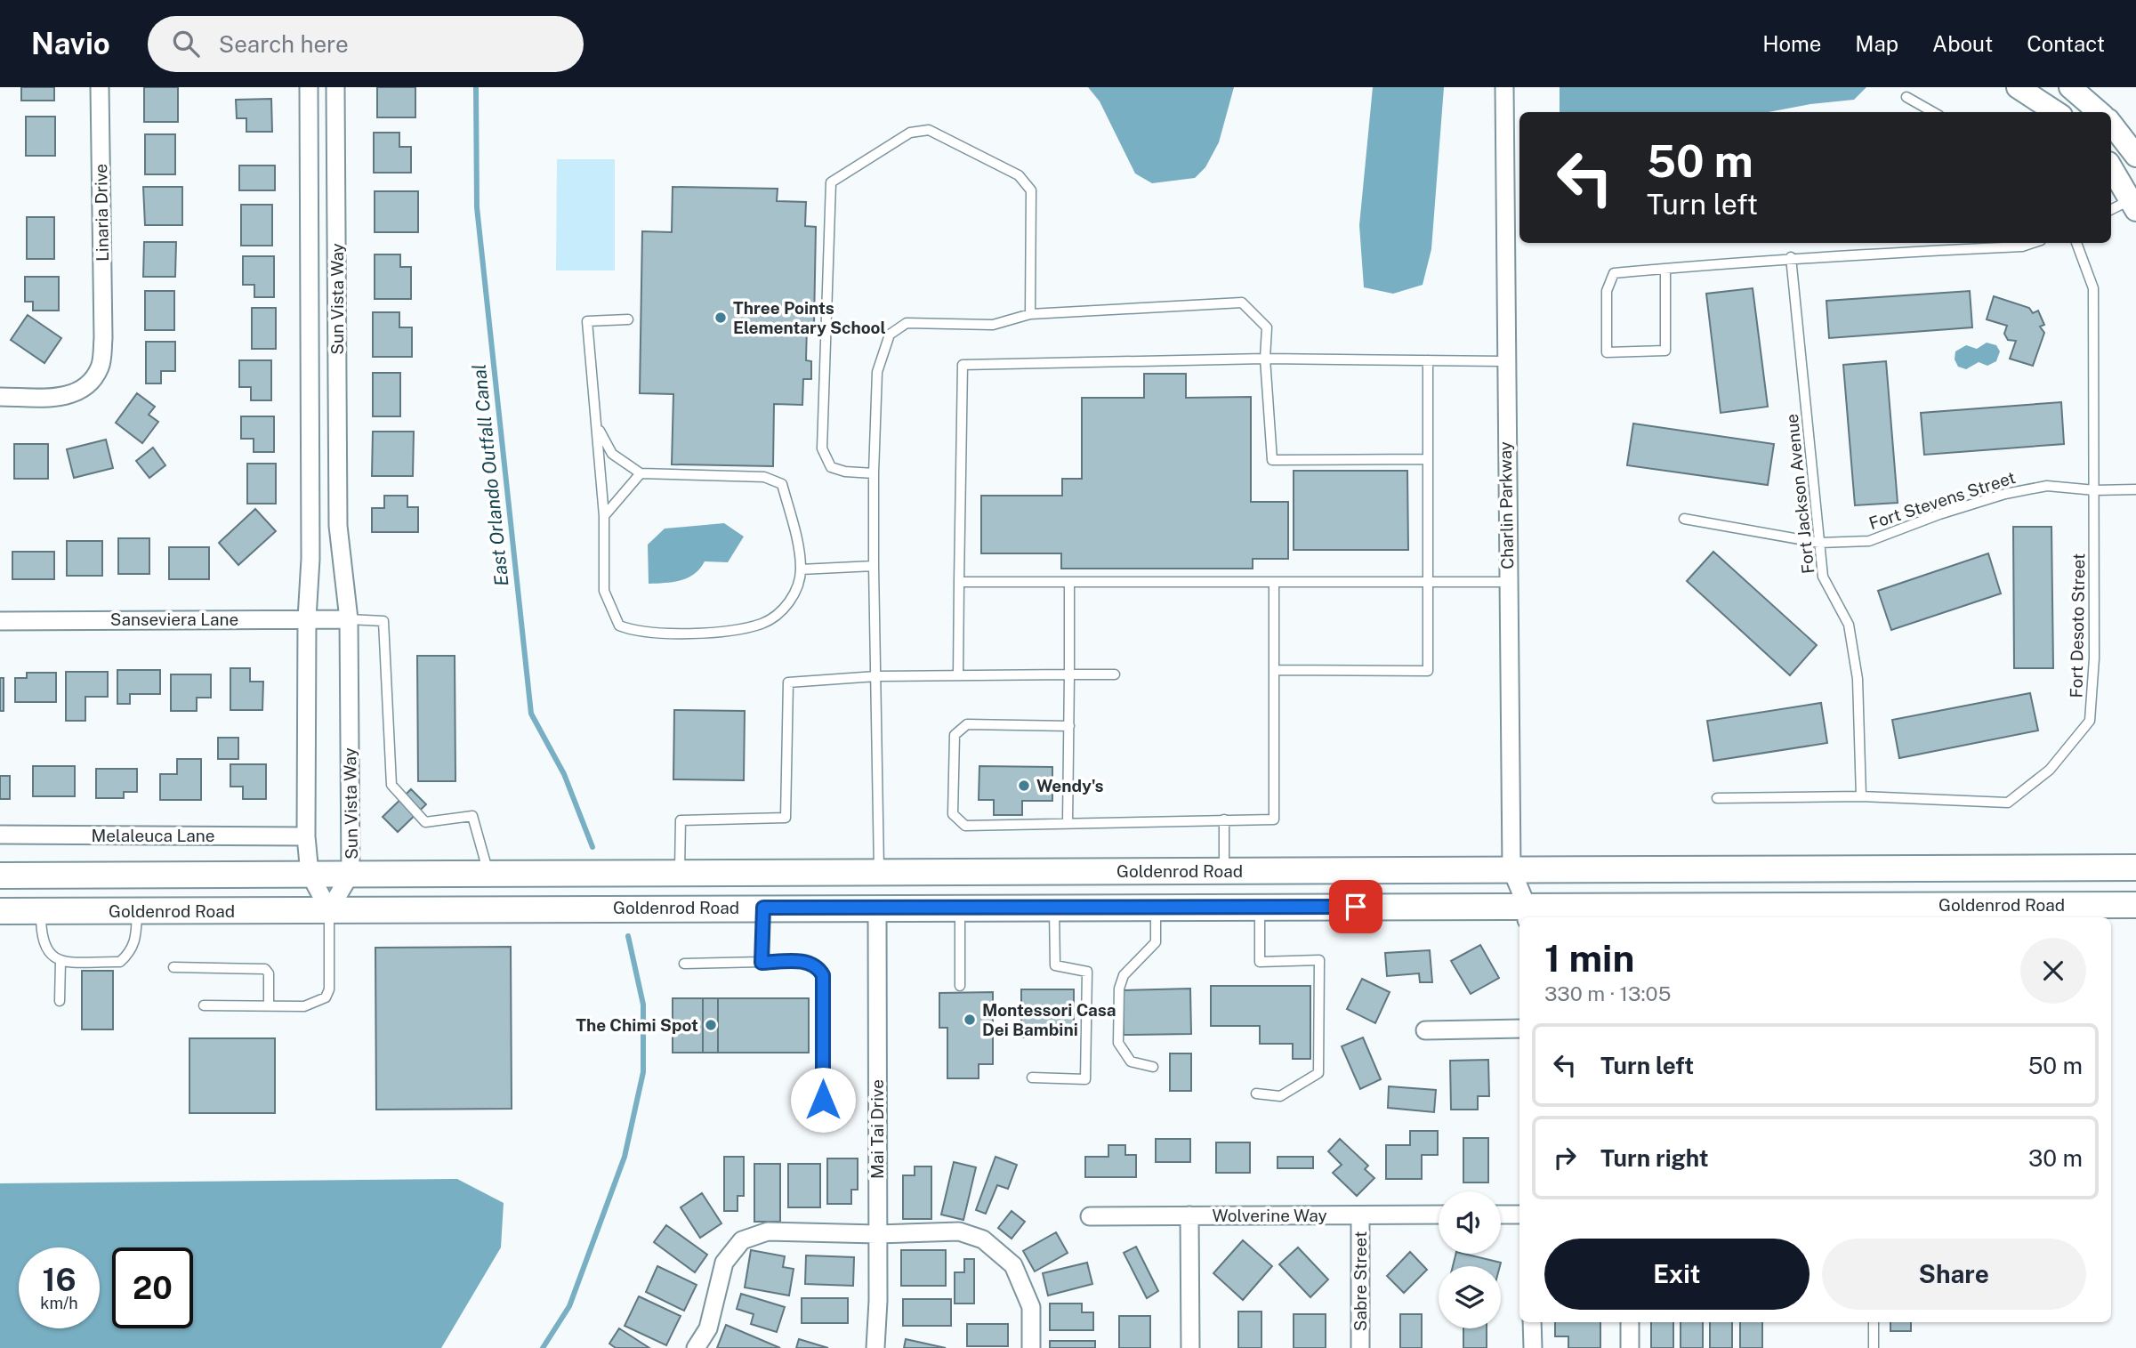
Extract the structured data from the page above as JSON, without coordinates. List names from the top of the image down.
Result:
{
  "streets": {
    "main road": ["Goldenrod Road"],
    "street": [
      "Linaria Drive",
      "Sun Vista Way",
      "Charlin Parkway",
      "Sanseviera Lane",
      "Melaleuca Lane",
      "Mai Tai Drive",
      "Wolverine Way",
      "Sabre Street"
    ],
    "lane": ["Fort Jackson Avenue", "Fort Stevens Street", "Fort Desoto Street"]
  },
  "crossings": [
    ["Sun Vista Way", "Sanseviera Lane"],
    ["Sun Vista Way", "Melaleuca Lane"],
    ["Sun Vista Way", "Goldenrod Road"],
    ["Fort Jackson Avenue", "Fort Stevens Street"],
    ["Fort Jackson Avenue", "Fort Desoto Street"],
    ["Fort Stevens Street", "Fort Desoto Street"],
    ["Charlin Parkway", "Goldenrod Road"],
    ["Goldenrod Road", "Mai Tai Drive"],
    ["Wolverine Way", "Sabre Street"]
  ],
  "water": ["East Orlando Outfall Canal"],
  "places": [
    "Three Points Elementary School",
    "Wendy's",
    "Montessori Casa Dei Bambini",
    "The Chimi Spot"
  ],
  "page": {
    "header": "Navio",
    "search": "Search here",
    "nav": [
      "Home",
      "Map",
      "About",
      "Contact"
    ],
    "turn": ["50 m", "Turn left"],
    "heading": ["1 min", "330 m · 13:05"],
    "list": [
      {
        "name": "Turn left",
        "value": "50 m"
      },
      {
        "name": "Turn right",
        "value": "30 m"
      }
    ],
    "buttons": ["Exit", "Share"],
    "speed": "16 km/h",
    "limit": "20"
  }
}
